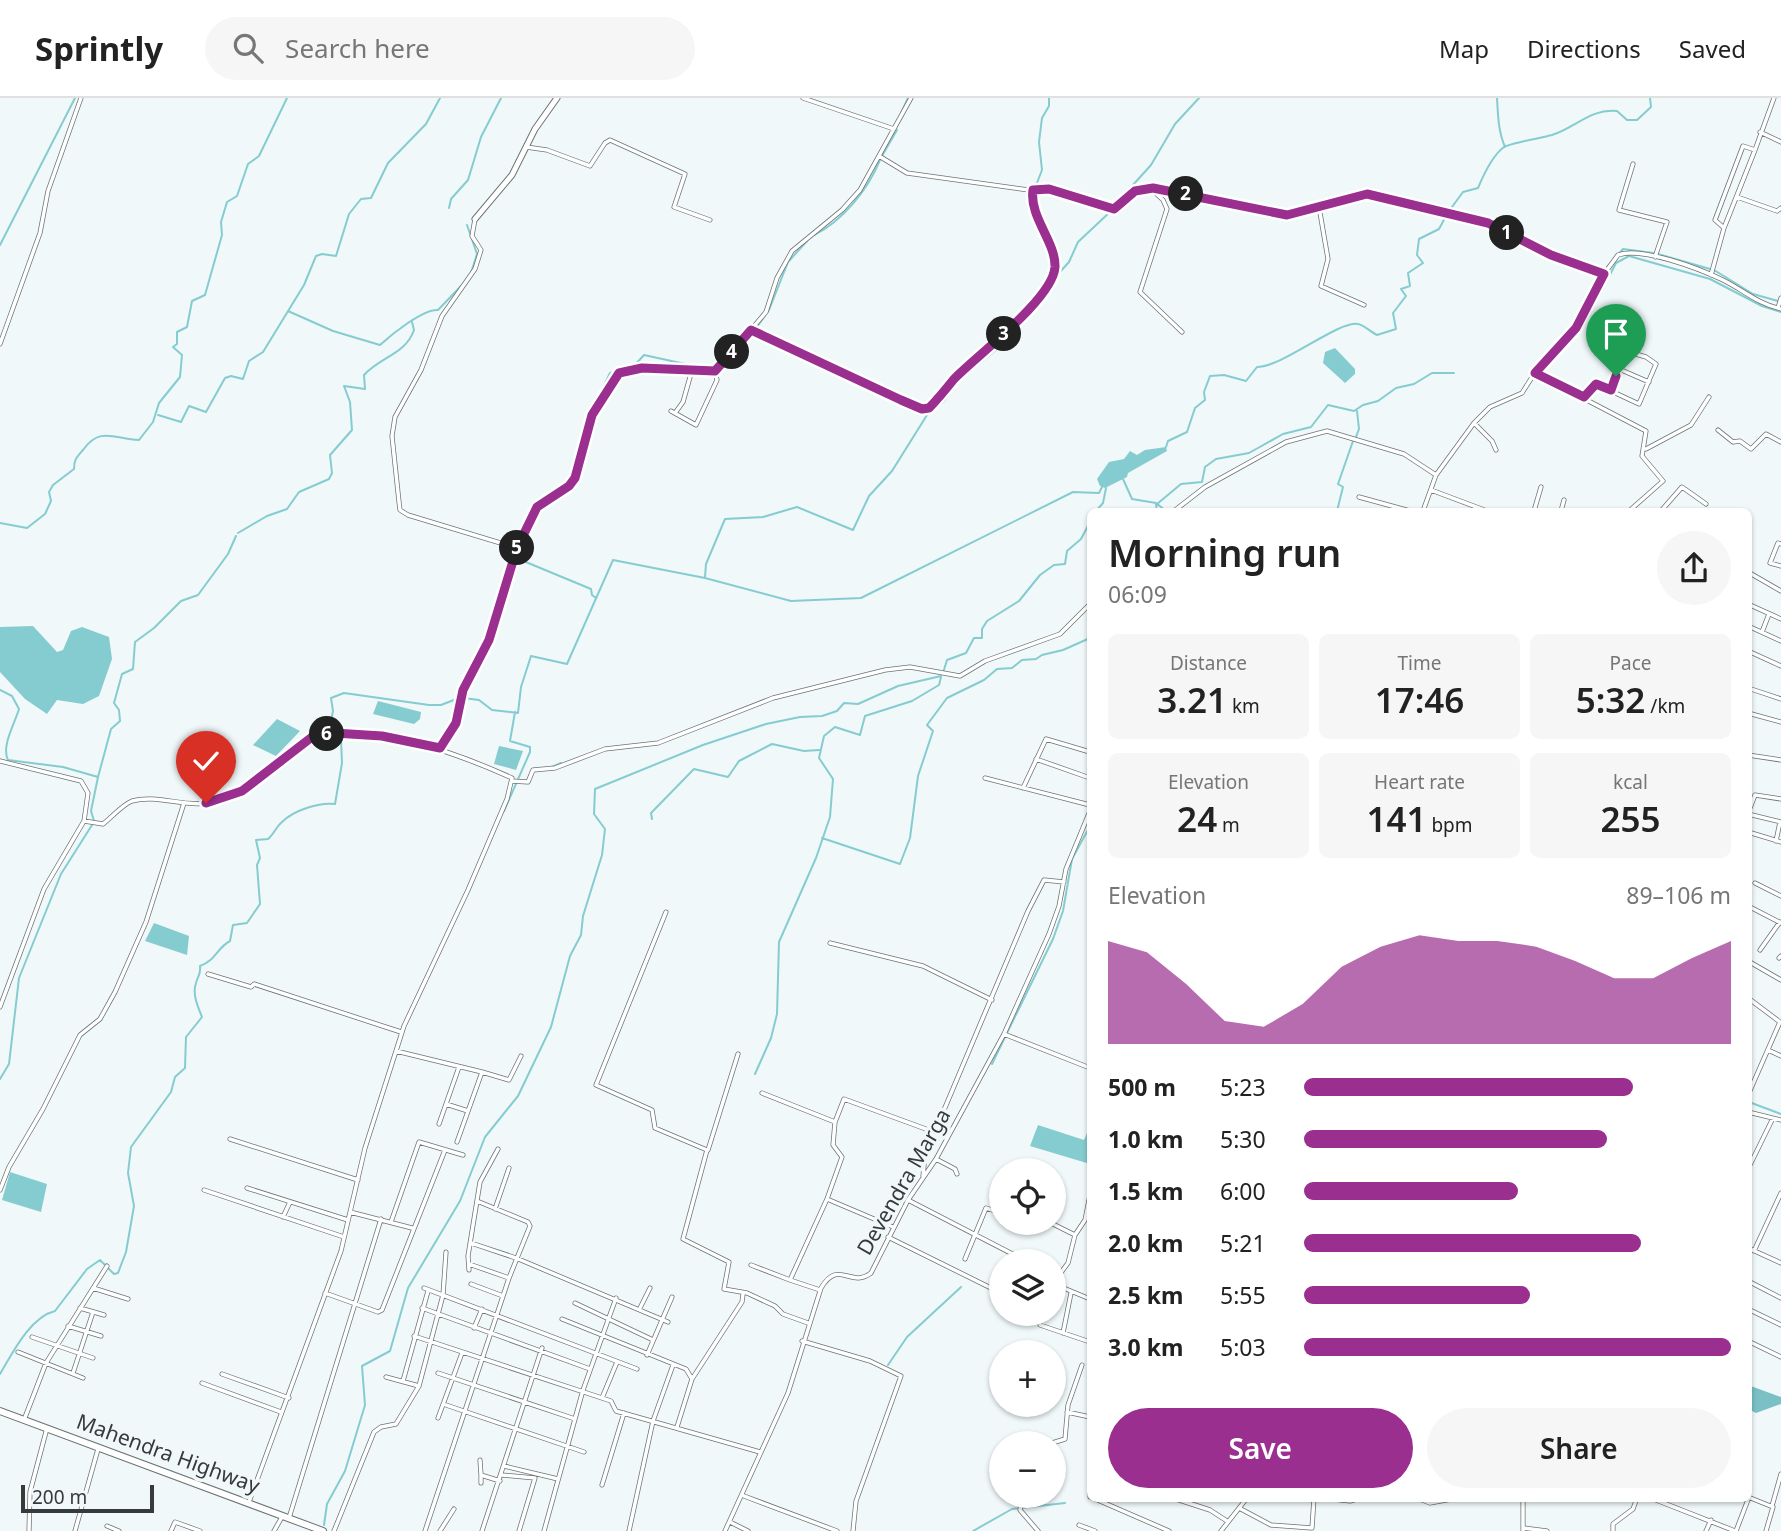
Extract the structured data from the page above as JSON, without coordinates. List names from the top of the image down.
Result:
{
  "streets": {
    "highway": ["Mahendra Highway"],
    "street": ["Devendra Marga"]
  },
  "scale_bar": "200 m",
  "page": {
    "header": "Sprintly",
    "search": "Search here",
    "nav": ["Map", "Directions", "Saved"],
    "pins": [
      "2",
      "1",
      "3",
      "4",
      "5",
      "6"
    ],
    "heading": ["Morning run", "06:09"],
    "stats": [
      ["Distance", "3.21 km"],
      ["Time", "17:46"],
      ["Pace", "5:32 /km"],
      ["Elevation", "24 m"],
      ["Heart rate", "141 bpm"],
      ["kcal", "255"]
    ],
    "chart": ["Elevation", "89–106 m"],
    "list": [
      {
        "name": "500 m",
        "note": "5:23"
      },
      {
        "name": "1.0 km",
        "note": "5:30"
      },
      {
        "name": "1.5 km",
        "note": "6:00"
      },
      {
        "name": "2.0 km",
        "note": "5:21"
      },
      {
        "name": "2.5 km",
        "note": "5:55"
      },
      {
        "name": "3.0 km",
        "note": "5:03"
      }
    ],
    "map_buttons": ["+", "−"],
    "buttons": ["Save", "Share"],
    "scale": "200 m"
  }
}
